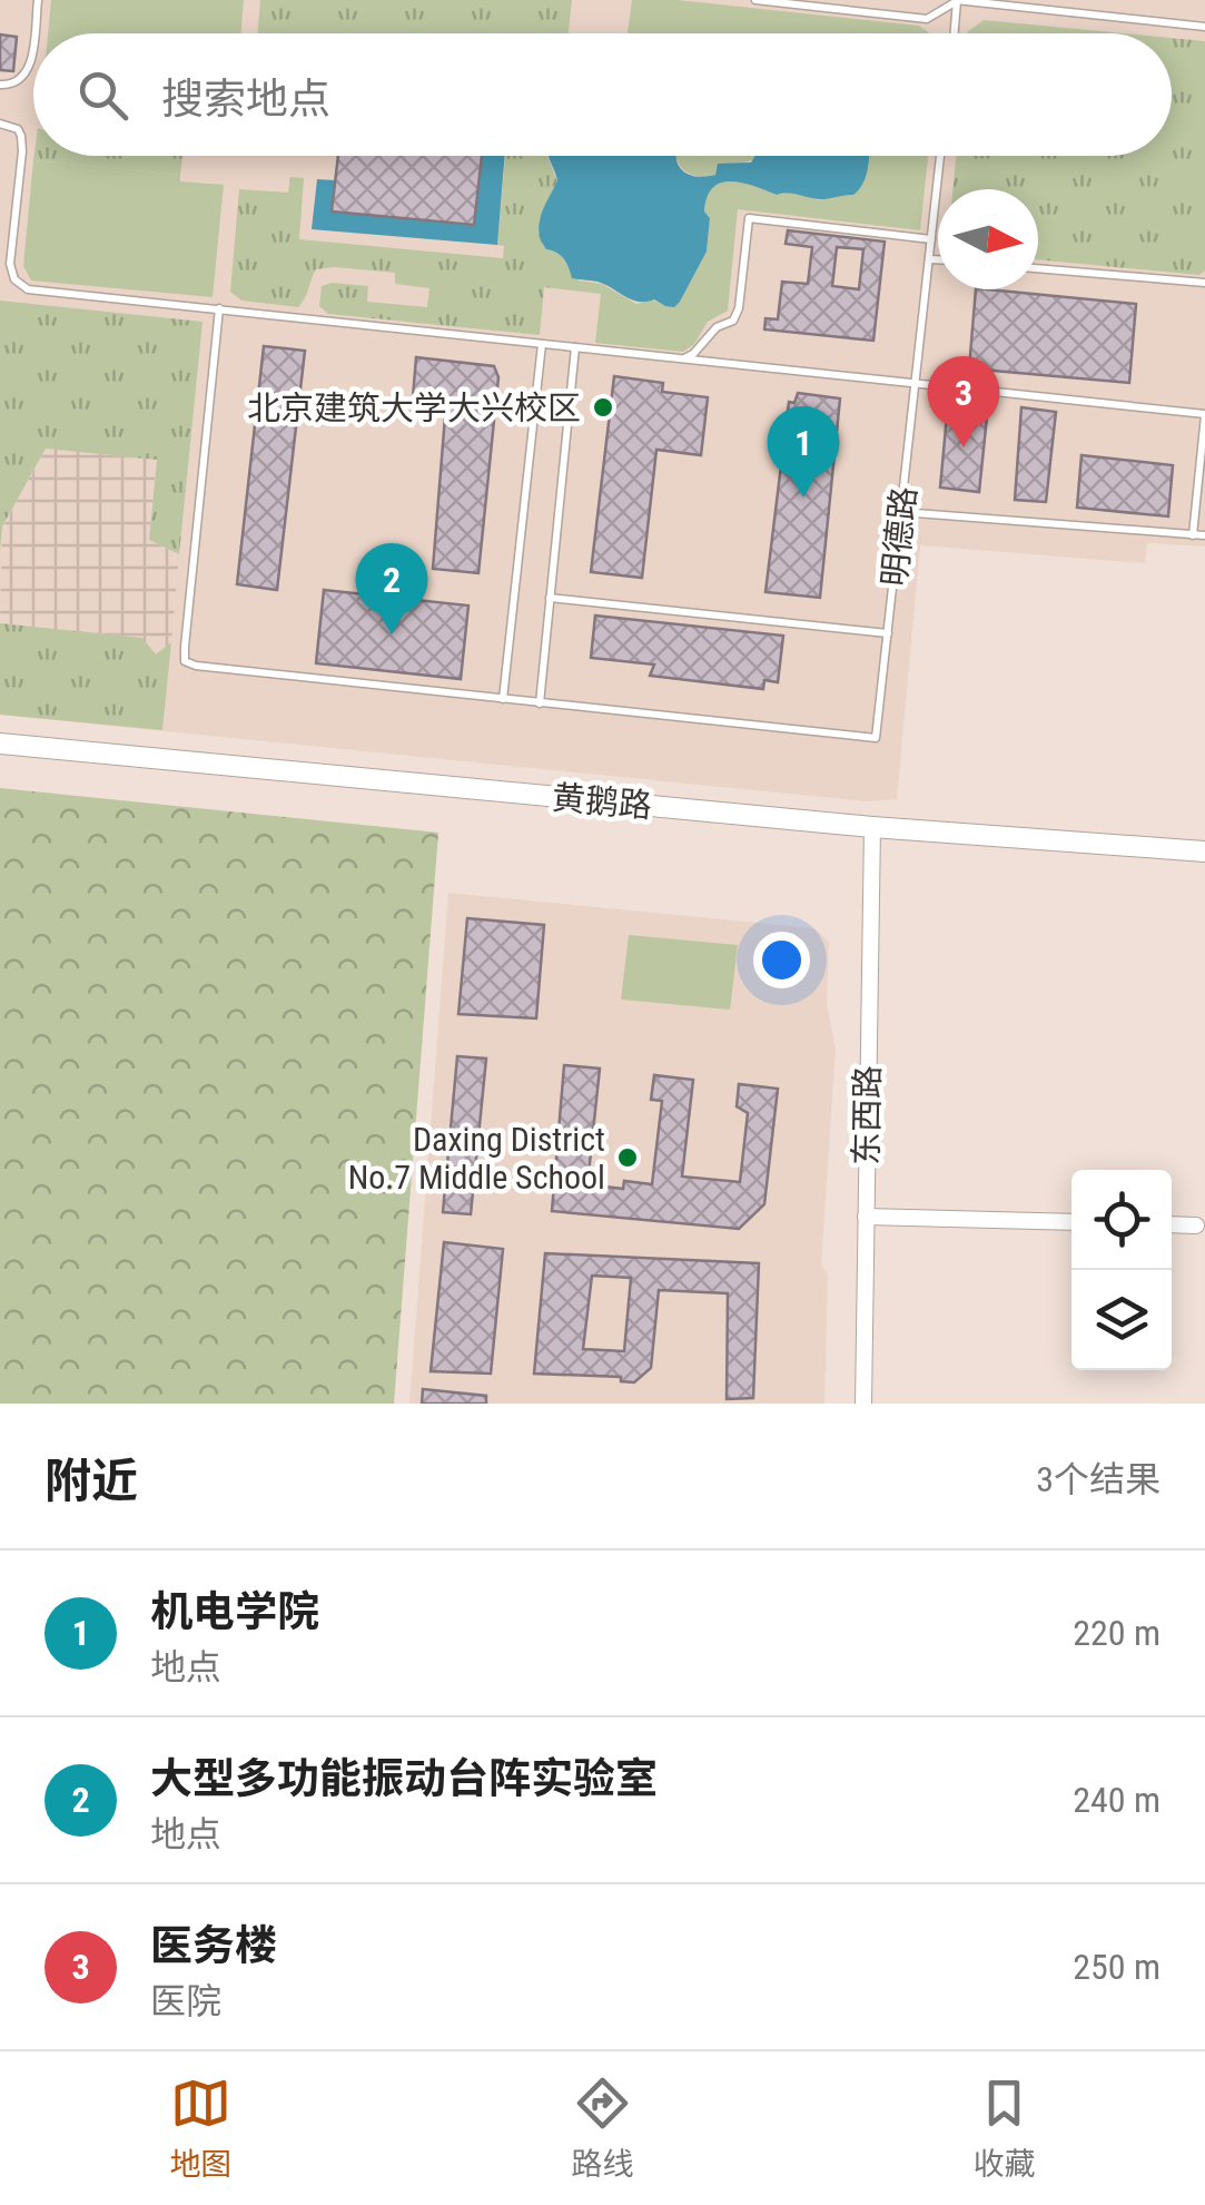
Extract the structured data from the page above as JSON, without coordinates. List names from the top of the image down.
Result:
{
  "streets": {
    "street": ["黄鹅路", "东西路"],
    "lane": ["明德路"]
  },
  "crossings": [
    ["黄鹅路", "东西路"]
  ],
  "places": ["北京建筑大学大兴校区", "Daxing District No.7 Middle School"],
  "north": "right",
  "page": {
    "search": "搜索地点",
    "pins": ["3", "1", "2"],
    "heading": ["附近", "3个结果"],
    "list": [
      {
        "mark": "1",
        "name": "机电学院",
        "note": "地点",
        "value": "220 m"
      },
      {
        "mark": "2",
        "name": "大型多功能振动台阵实验室",
        "note": "地点",
        "value": "240 m"
      },
      {
        "mark": "3",
        "name": "医务楼",
        "note": "医院",
        "value": "250 m"
      }
    ],
    "nav": ["地图", "路线", "收藏"]
  }
}
